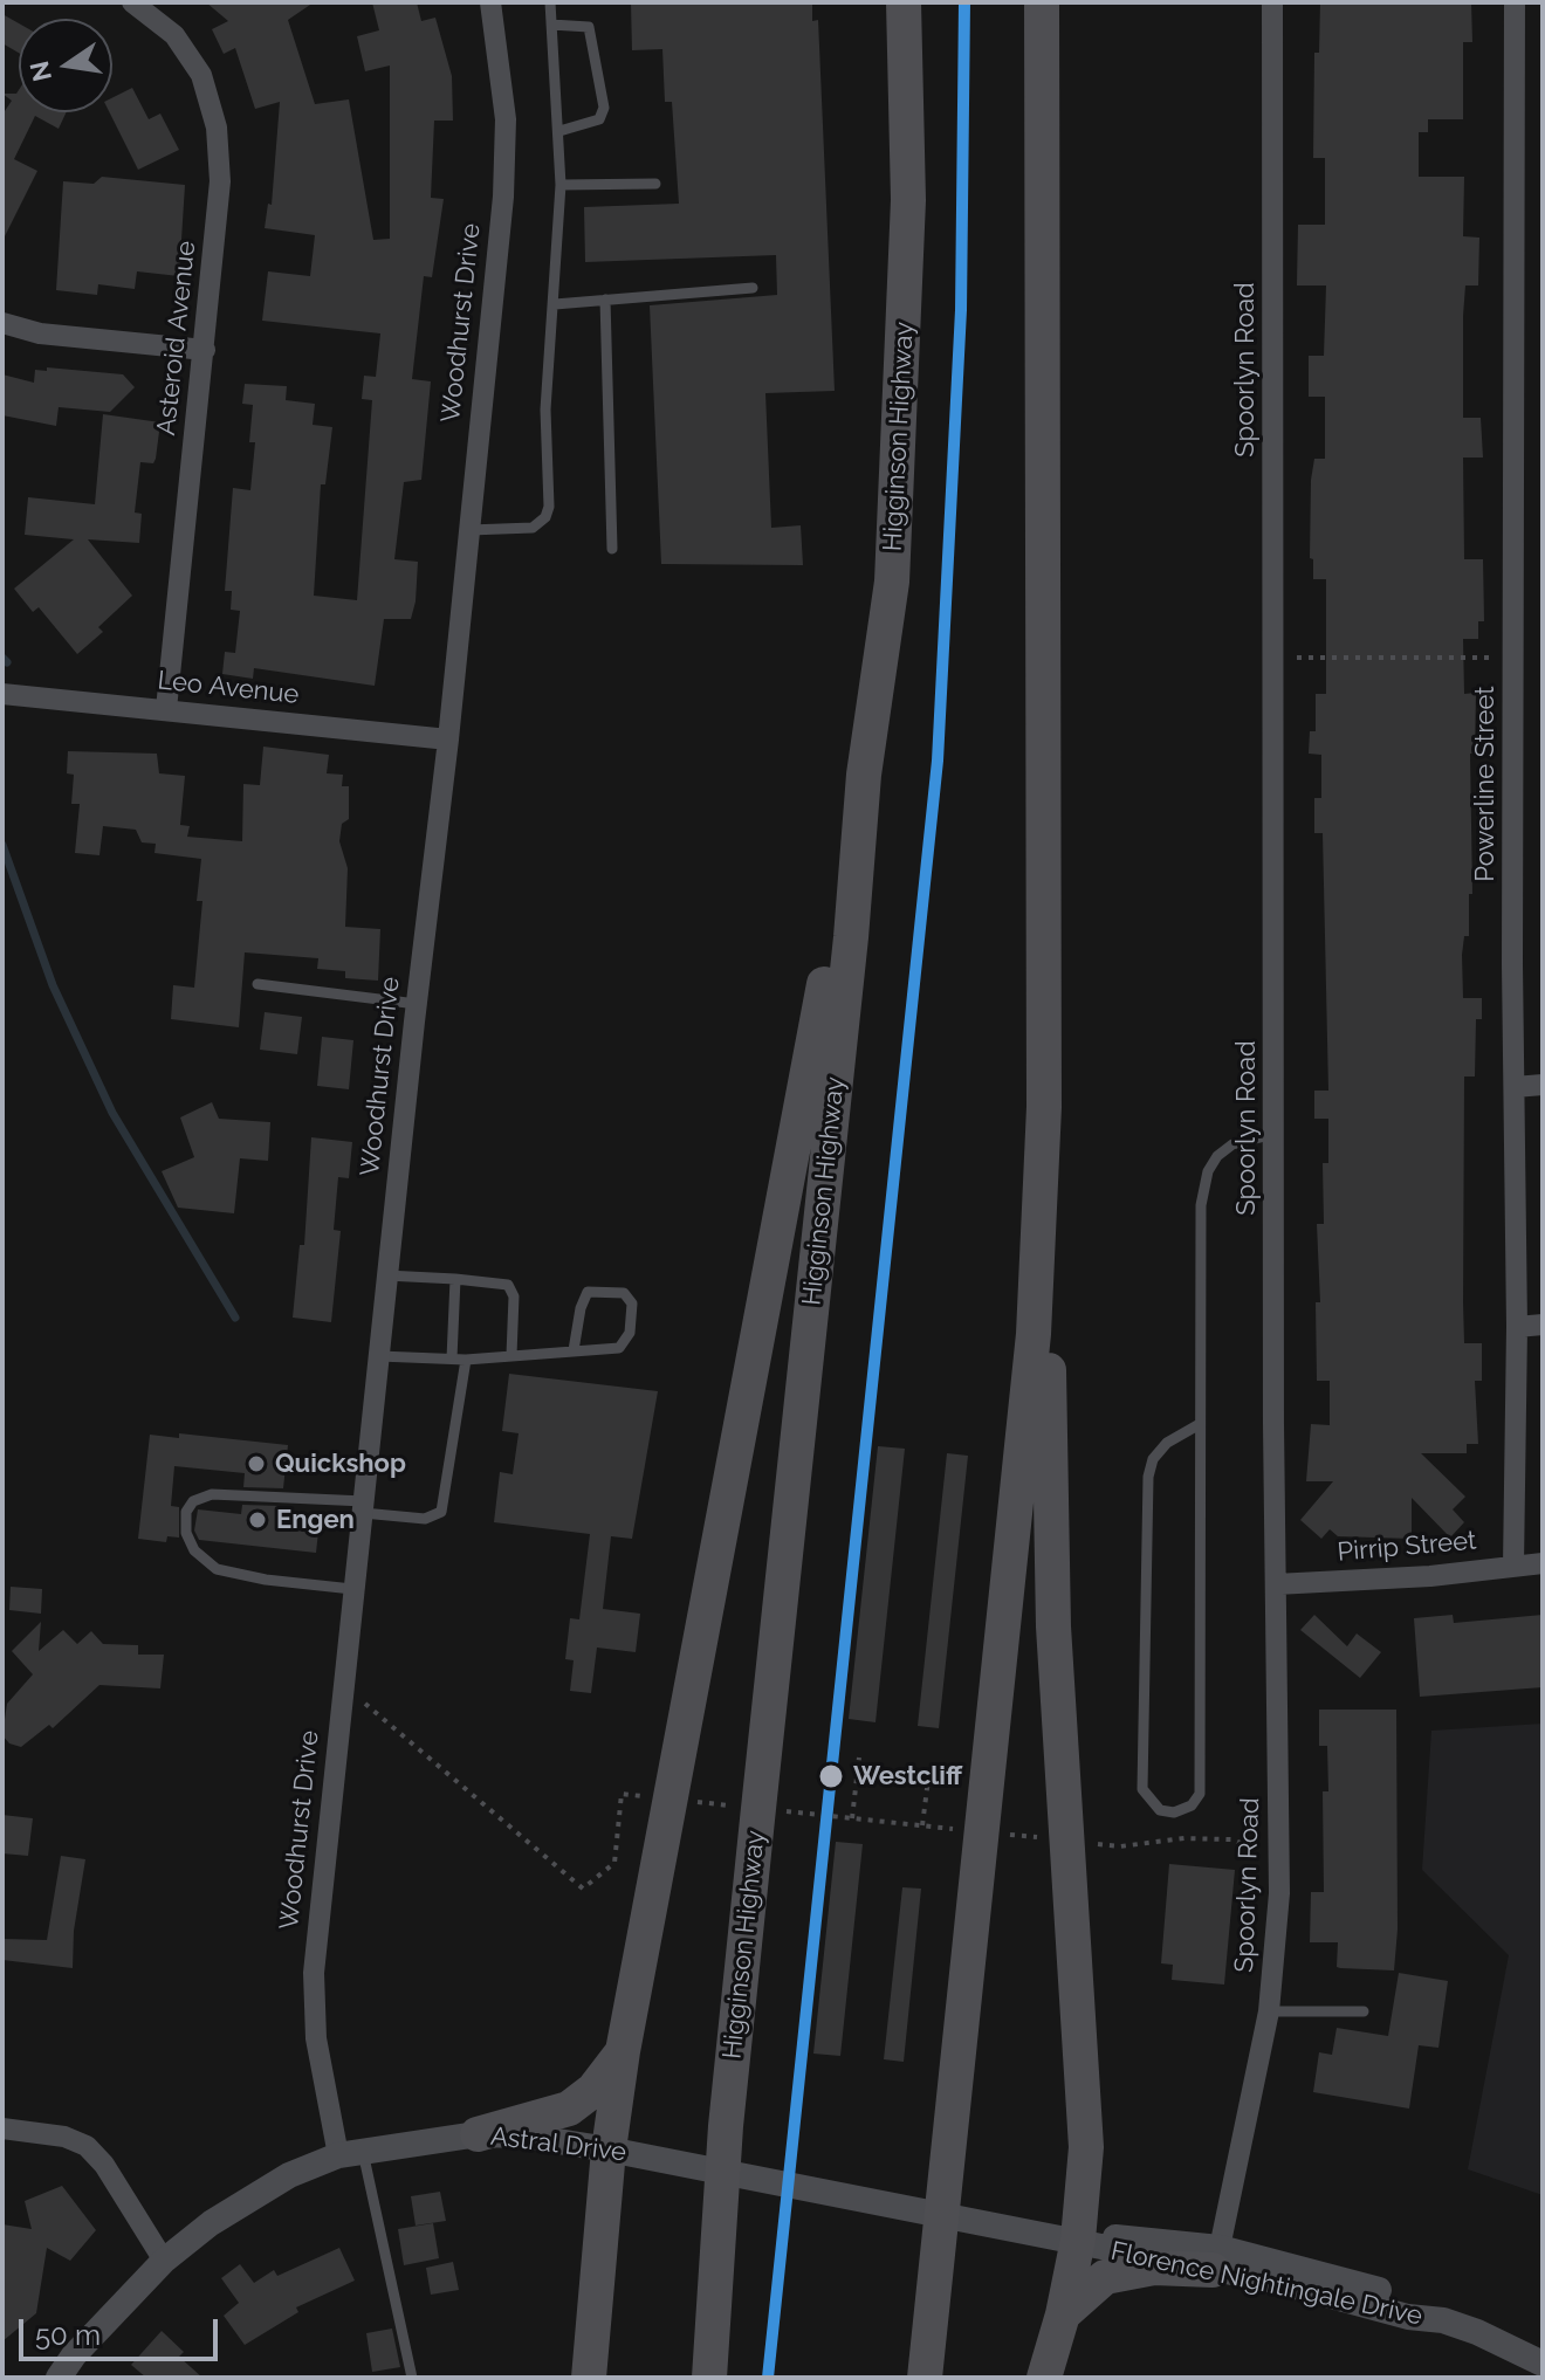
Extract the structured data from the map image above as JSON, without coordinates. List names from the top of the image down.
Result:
{
  "streets": {
    "highway": ["Higginson Highway"],
    "street": [
      "Woodhurst Drive",
      "Asteroid Avenue",
      "Spoorlyn Road",
      "Leo Avenue",
      "Powerline Street",
      "Pirrip Street",
      "Astral Drive",
      "Florence Nightingale Drive"
    ]
  },
  "crossings": [
    ["Woodhurst Drive", "Leo Avenue"],
    ["Woodhurst Drive", "Astral Drive"],
    ["Asteroid Avenue", "Leo Avenue"],
    ["Spoorlyn Road", "Pirrip Street"],
    ["Spoorlyn Road", "Florence Nightingale Drive"],
    ["Powerline Street", "Pirrip Street"],
    ["Astral Drive", "Florence Nightingale Drive"]
  ],
  "places": ["Quickshop", "Engen", "Westcliff"],
  "scale_bar": "50 m",
  "north": "left"
}
